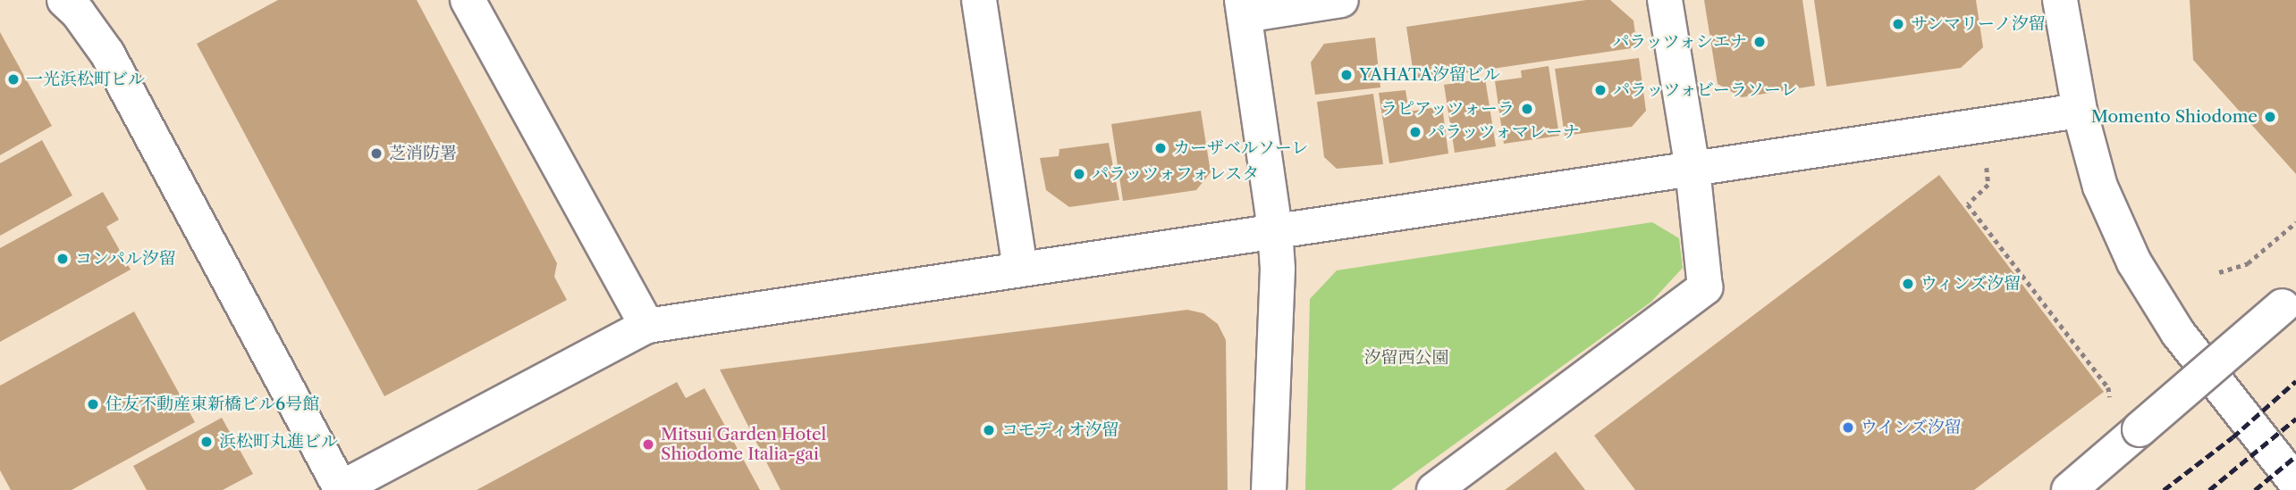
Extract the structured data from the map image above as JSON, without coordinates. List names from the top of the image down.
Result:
{
  "parks": ["汐留西公園"],
  "places": [
    "サンマリーノ汐留",
    "パラッツォシエナ",
    "YAHATA汐留ビル",
    "一光浜松町ビル",
    "パラッツォビーラソーレ",
    "ラピアッツォーラ",
    "Momento Shiodome",
    "パラッツォマレーナ",
    "カーザベルソーレ",
    "芝消防署",
    "パラッツォフォレスタ",
    "コンパル汐留",
    "ウィンズ汐留",
    "住友不動産東新橋ビル6号館",
    "ウインズ汐留",
    "コモディオ汐留",
    "浜松町丸進ビル",
    "Mitsui Garden Hotel Shiodome Italia-gai"
  ]
}
